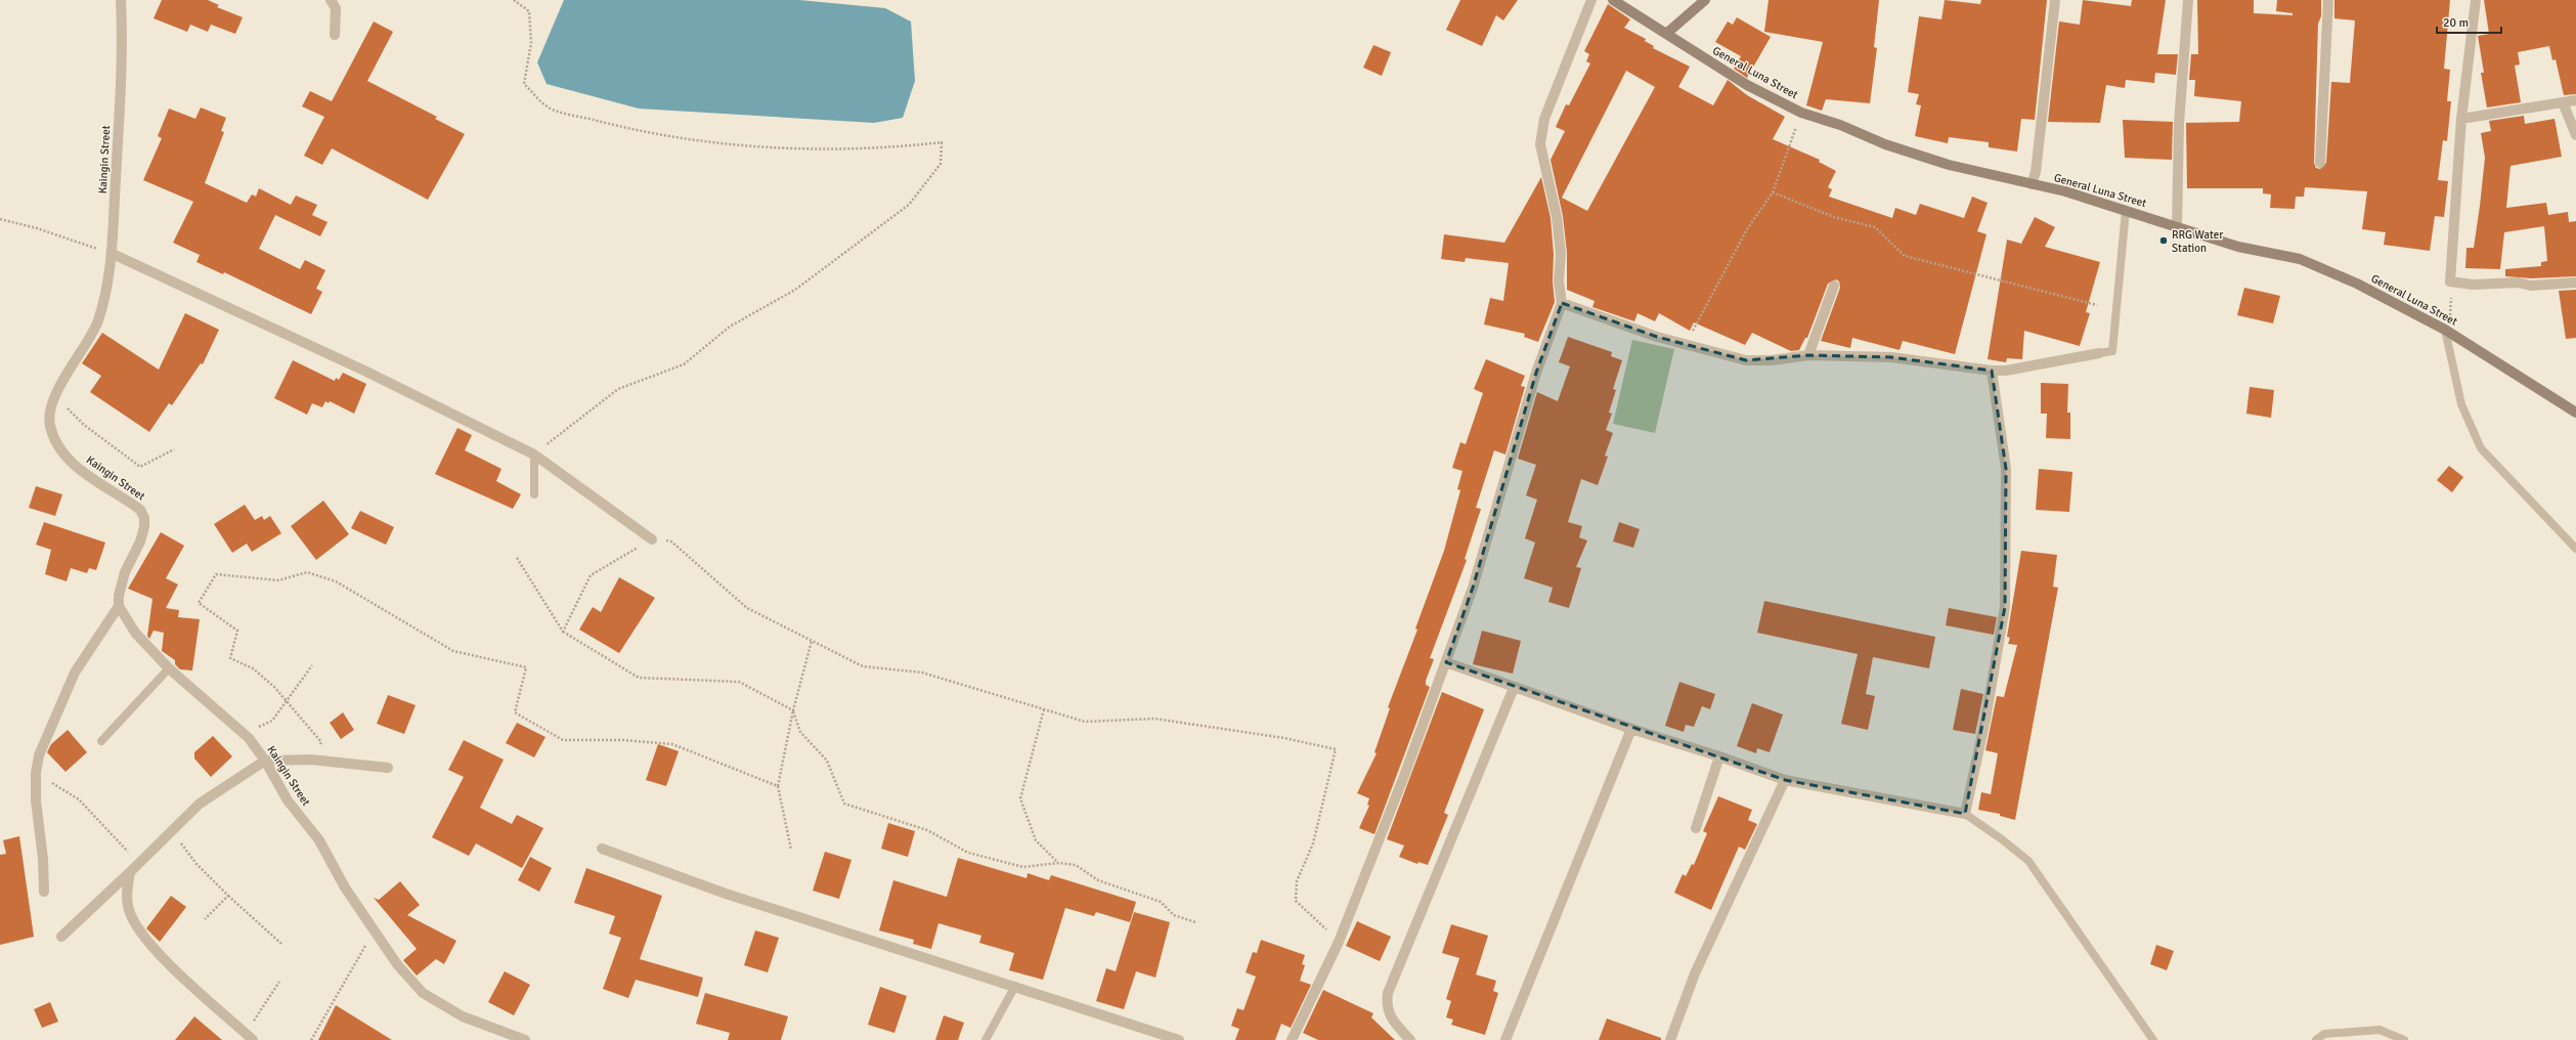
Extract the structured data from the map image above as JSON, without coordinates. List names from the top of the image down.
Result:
{
  "streets": {
    "street": ["General Luna Street", "Kaingin Street"]
  },
  "places": ["RRG Water Station"],
  "scale_bar": "20 m"
}
